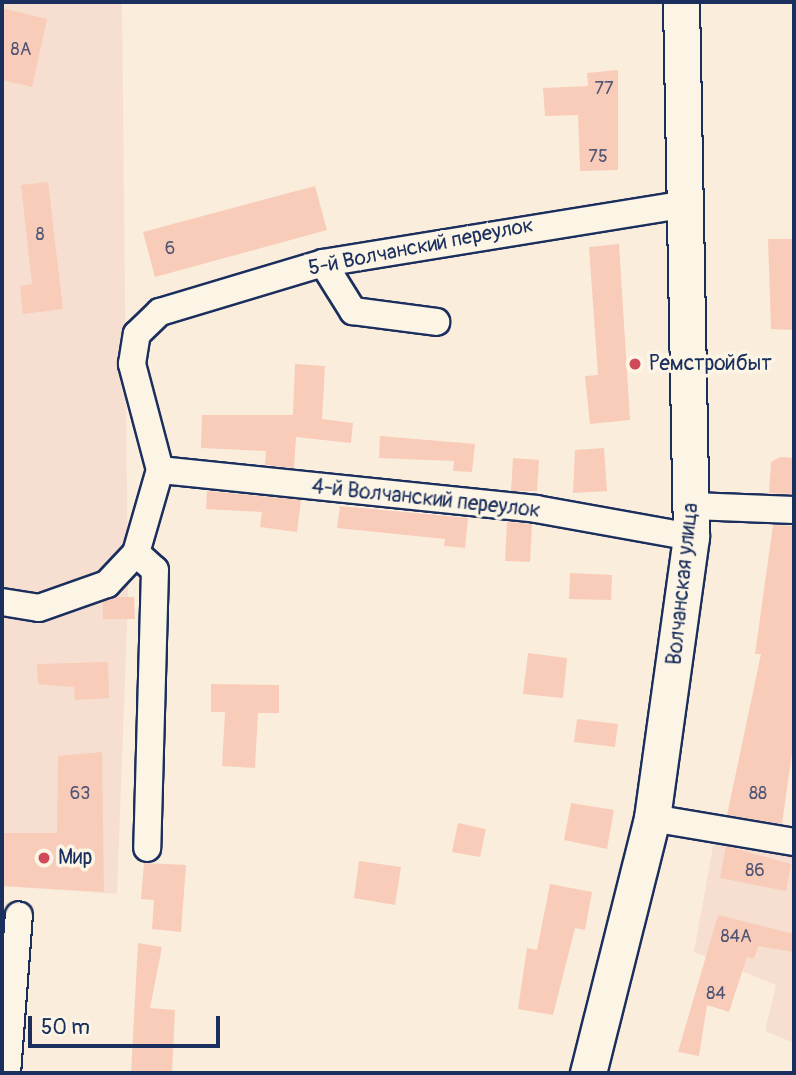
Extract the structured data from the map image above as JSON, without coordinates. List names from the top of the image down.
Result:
{
  "streets": {
    "main road": ["Волчанская улица"],
    "street": ["5-й Волчанский переулок", "4-й Волчанский переулок"]
  },
  "crossings": [
    ["5-й Волчанский переулок", "4-й Волчанский переулок"],
    ["5-й Волчанский переулок", "Волчанская улица"],
    ["4-й Волчанский переулок", "Волчанская улица"]
  ],
  "places": ["Ремстройбыт", "Мир"],
  "house_numbers": [
    "8А",
    "77",
    "75",
    "8",
    "6",
    "63",
    "88",
    "86",
    "84А",
    "84"
  ],
  "scale_bar": "50 m"
}
